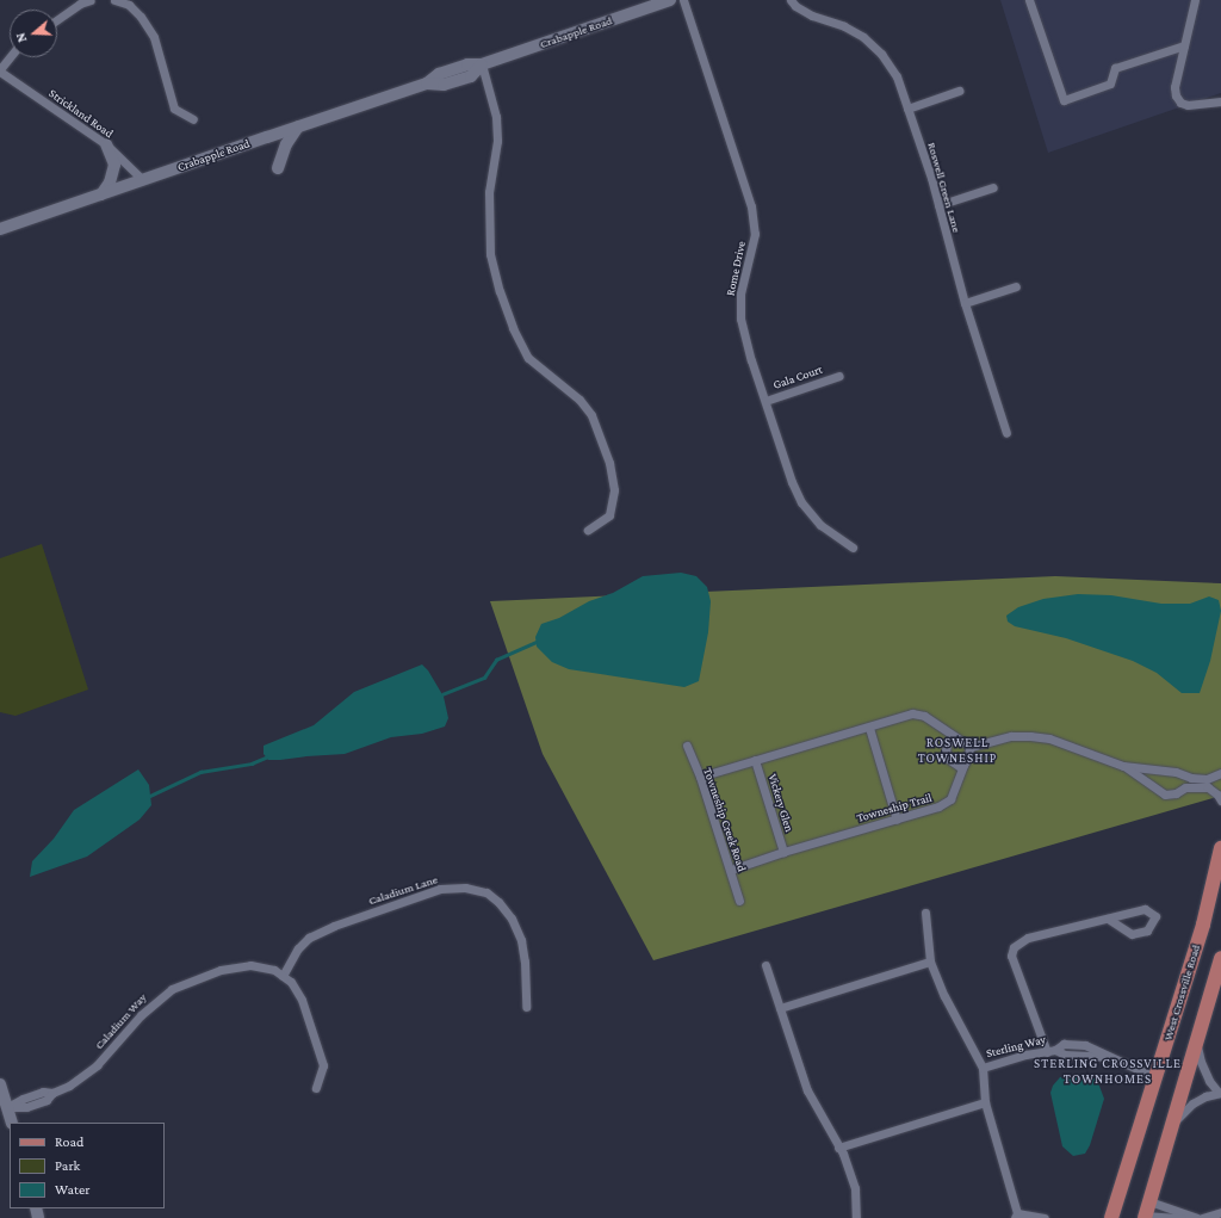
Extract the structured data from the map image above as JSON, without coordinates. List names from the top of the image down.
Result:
{
  "streets": {
    "main road": ["West Crossville Road"],
    "street": [
      "Crabapple Road",
      "Strickland Road",
      "Roswell Green Lane",
      "Rome Drive",
      "Gala Court",
      "Vickery Glen",
      "Towneship Trail",
      "Towneship Creek Road",
      "Caladium Lane",
      "Caladium Way",
      "Sterling Way"
    ]
  },
  "crossings": [
    ["Crabapple Road", "Strickland Road"],
    ["Rome Drive", "Gala Court"],
    ["Vickery Glen", "Towneship Trail"],
    ["Towneship Trail", "Towneship Creek Road"],
    ["Caladium Lane", "Caladium Way"],
    ["West Crossville Road", "Sterling Way"]
  ],
  "districts": ["ROSWELL TOWNESHIP", "STERLING CROSSVILLE TOWNHOMES"],
  "legend": ["Road", "Park", "Water"],
  "north": "left"
}
